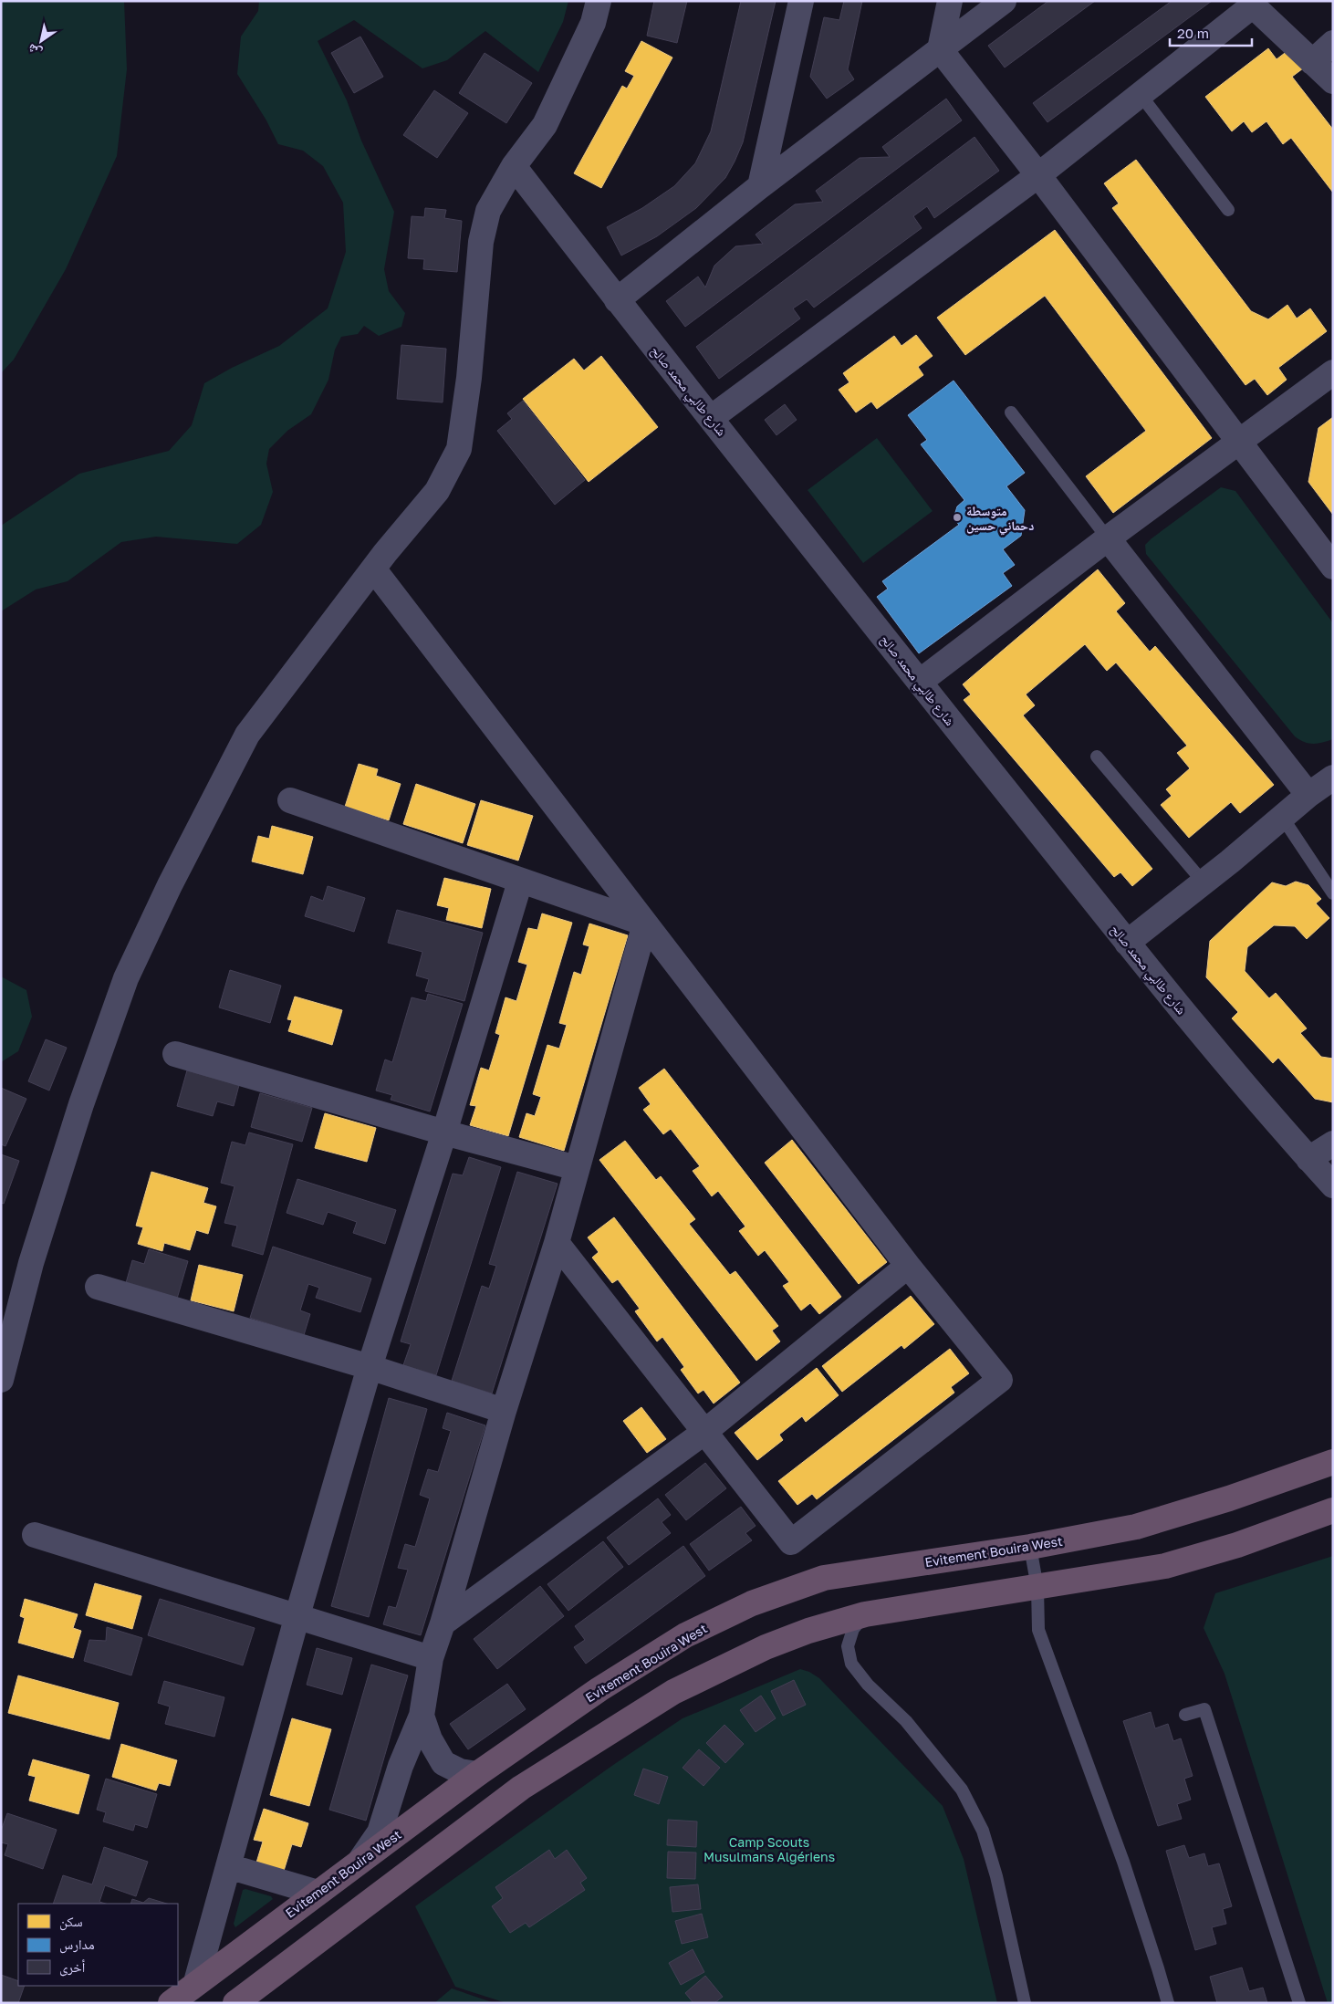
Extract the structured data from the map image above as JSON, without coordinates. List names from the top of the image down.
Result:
{
  "streets": {
    "highway": ["Evitement Bouira West"],
    "street": ["شارع طالبي محمد صالح"]
  },
  "parks": ["Camp Scouts Musulmans Algériens"],
  "places": ["متوسطة دحماني حسين"],
  "legend": ["سكن", "مدارس", "أخرى"],
  "scale_bar": "20 m",
  "north": "bottom left"
}
